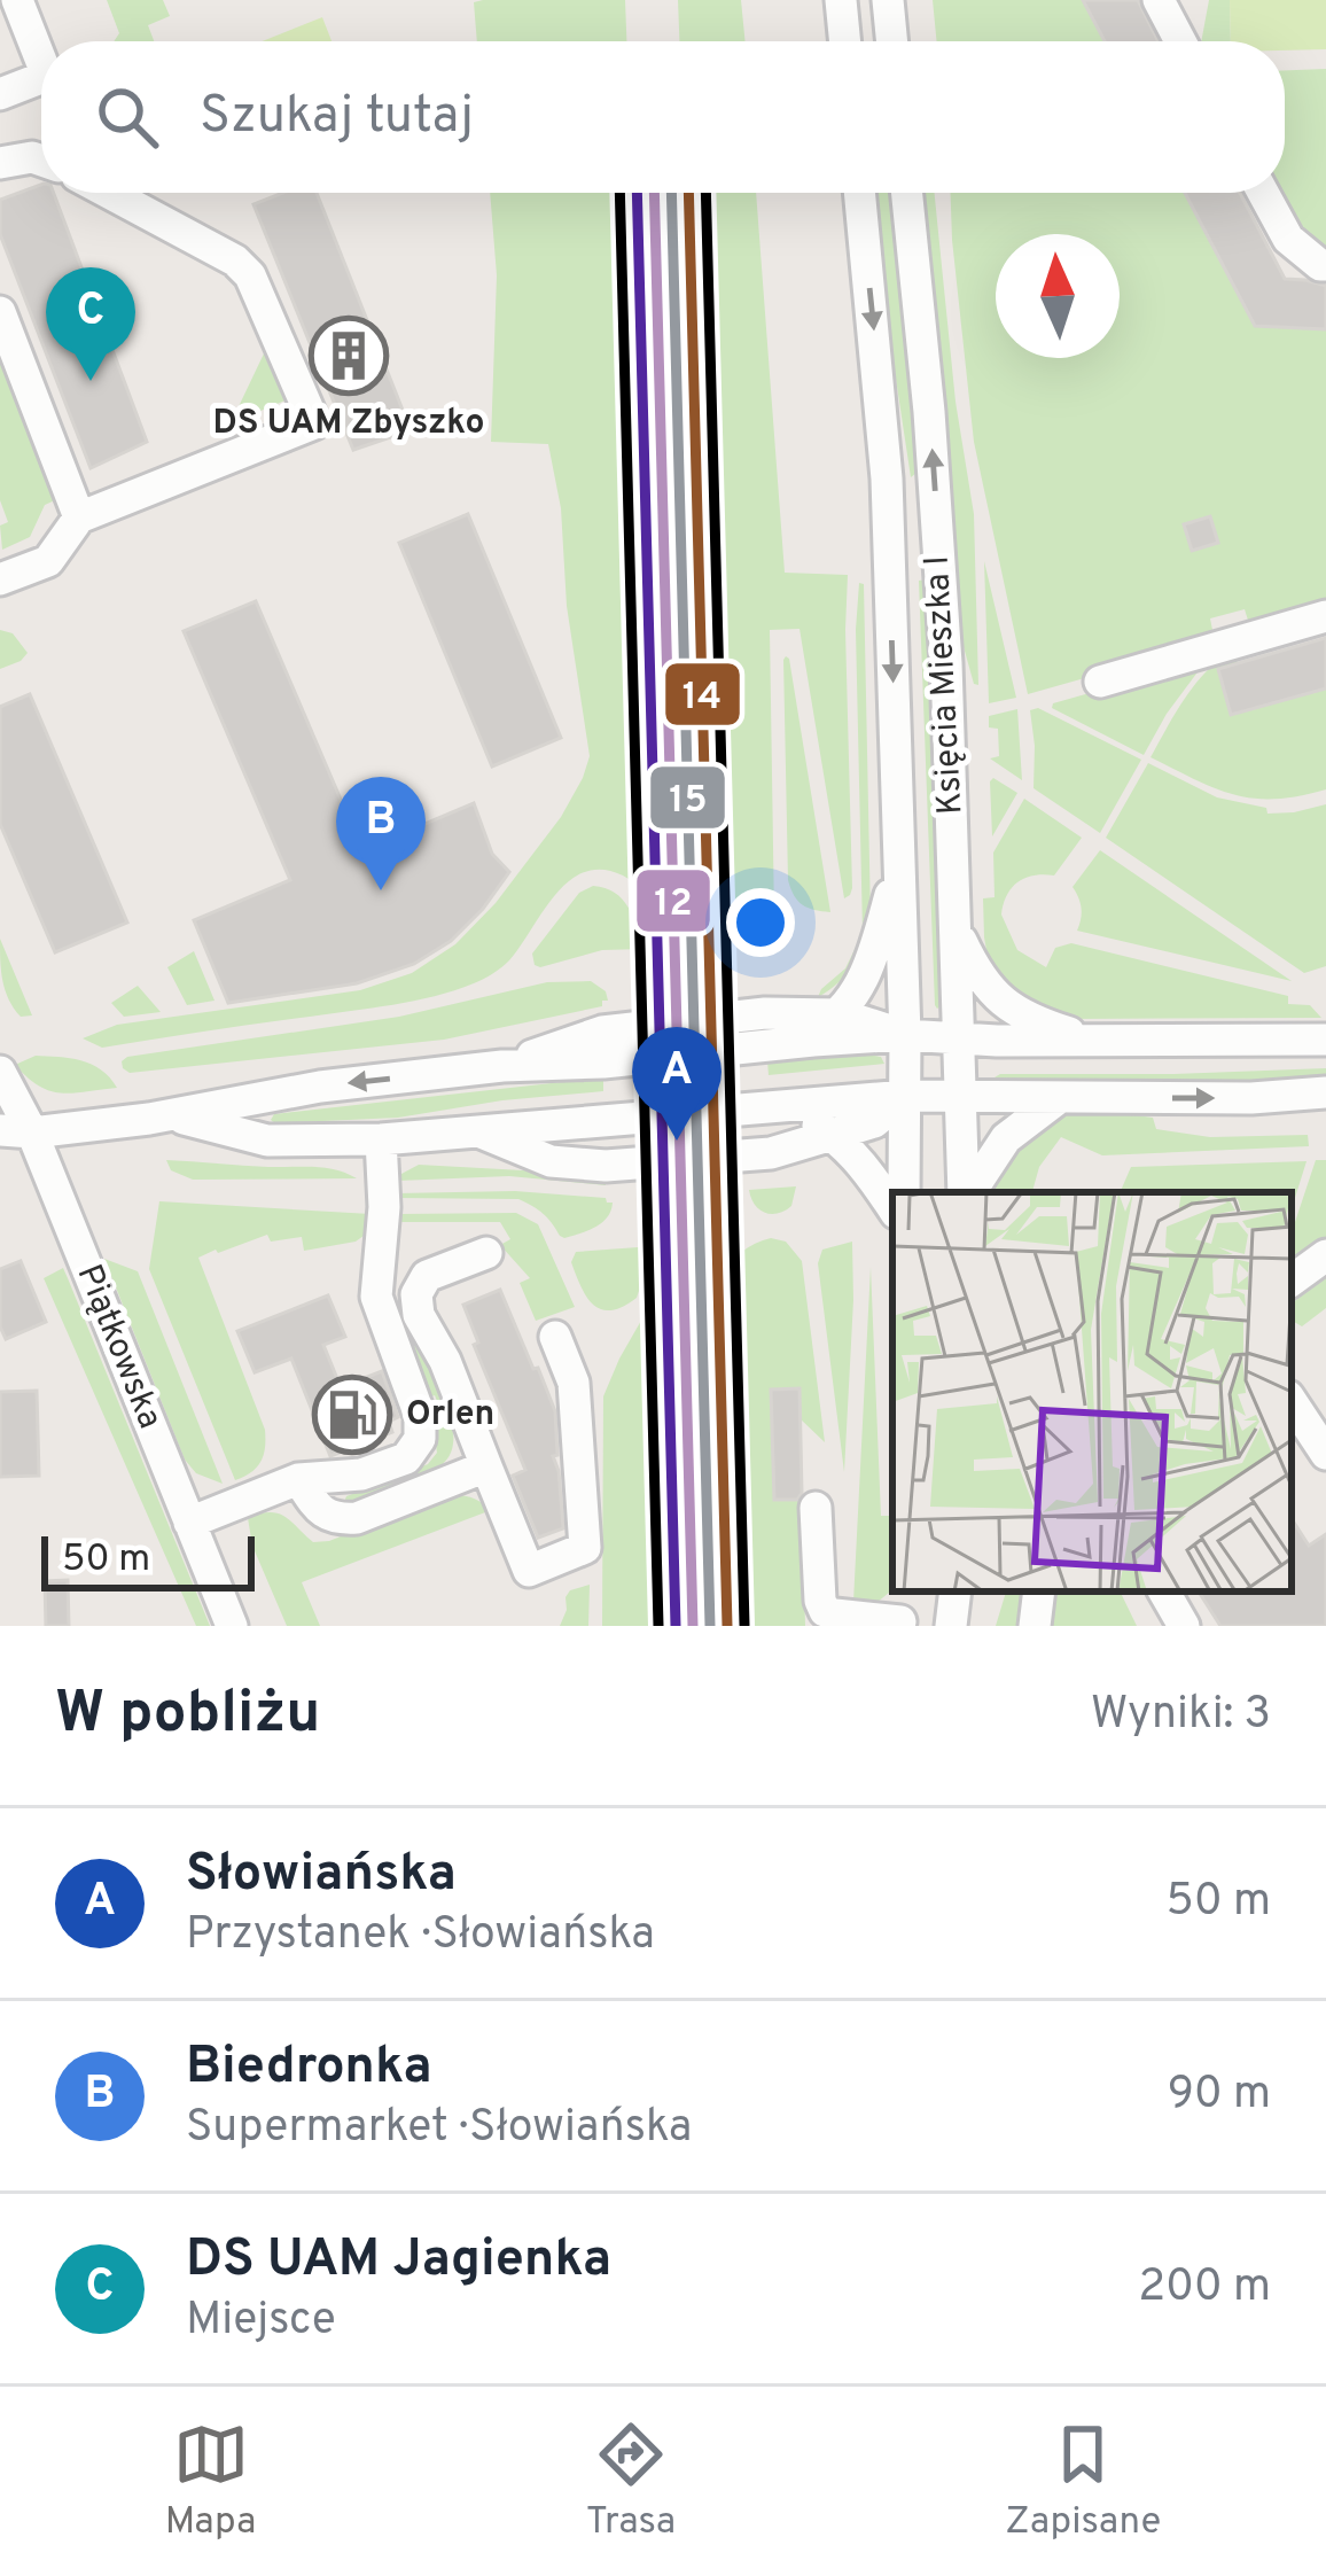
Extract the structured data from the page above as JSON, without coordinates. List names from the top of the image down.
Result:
{
  "streets": {
    "street": ["Księcia Mieszka I", "Piątkowska"]
  },
  "places": {
    "building": ["DS UAM Zbyszko"],
    "fuel station": ["Orlen"]
  },
  "lines": ["transit line 15", "transit line 12", "transit line 14"],
  "scale_bar": "50 m",
  "north": "top",
  "page": {
    "search": "Szukaj tutaj",
    "pins": ["C", "B", "A"],
    "scale": "50 m",
    "heading": ["W pobliżu", "Wyniki: 3"],
    "list": [
      {
        "mark": "A",
        "name": "Słowiańska",
        "note": "Przystanek · Słowiańska",
        "value": "50 m"
      },
      {
        "mark": "B",
        "name": "Biedronka",
        "note": "Supermarket · Słowiańska",
        "value": "90 m"
      },
      {
        "mark": "C",
        "name": "DS UAM Jagienka",
        "note": "Miejsce",
        "value": "200 m"
      }
    ],
    "nav": ["Mapa", "Trasa", "Zapisane"]
  }
}
